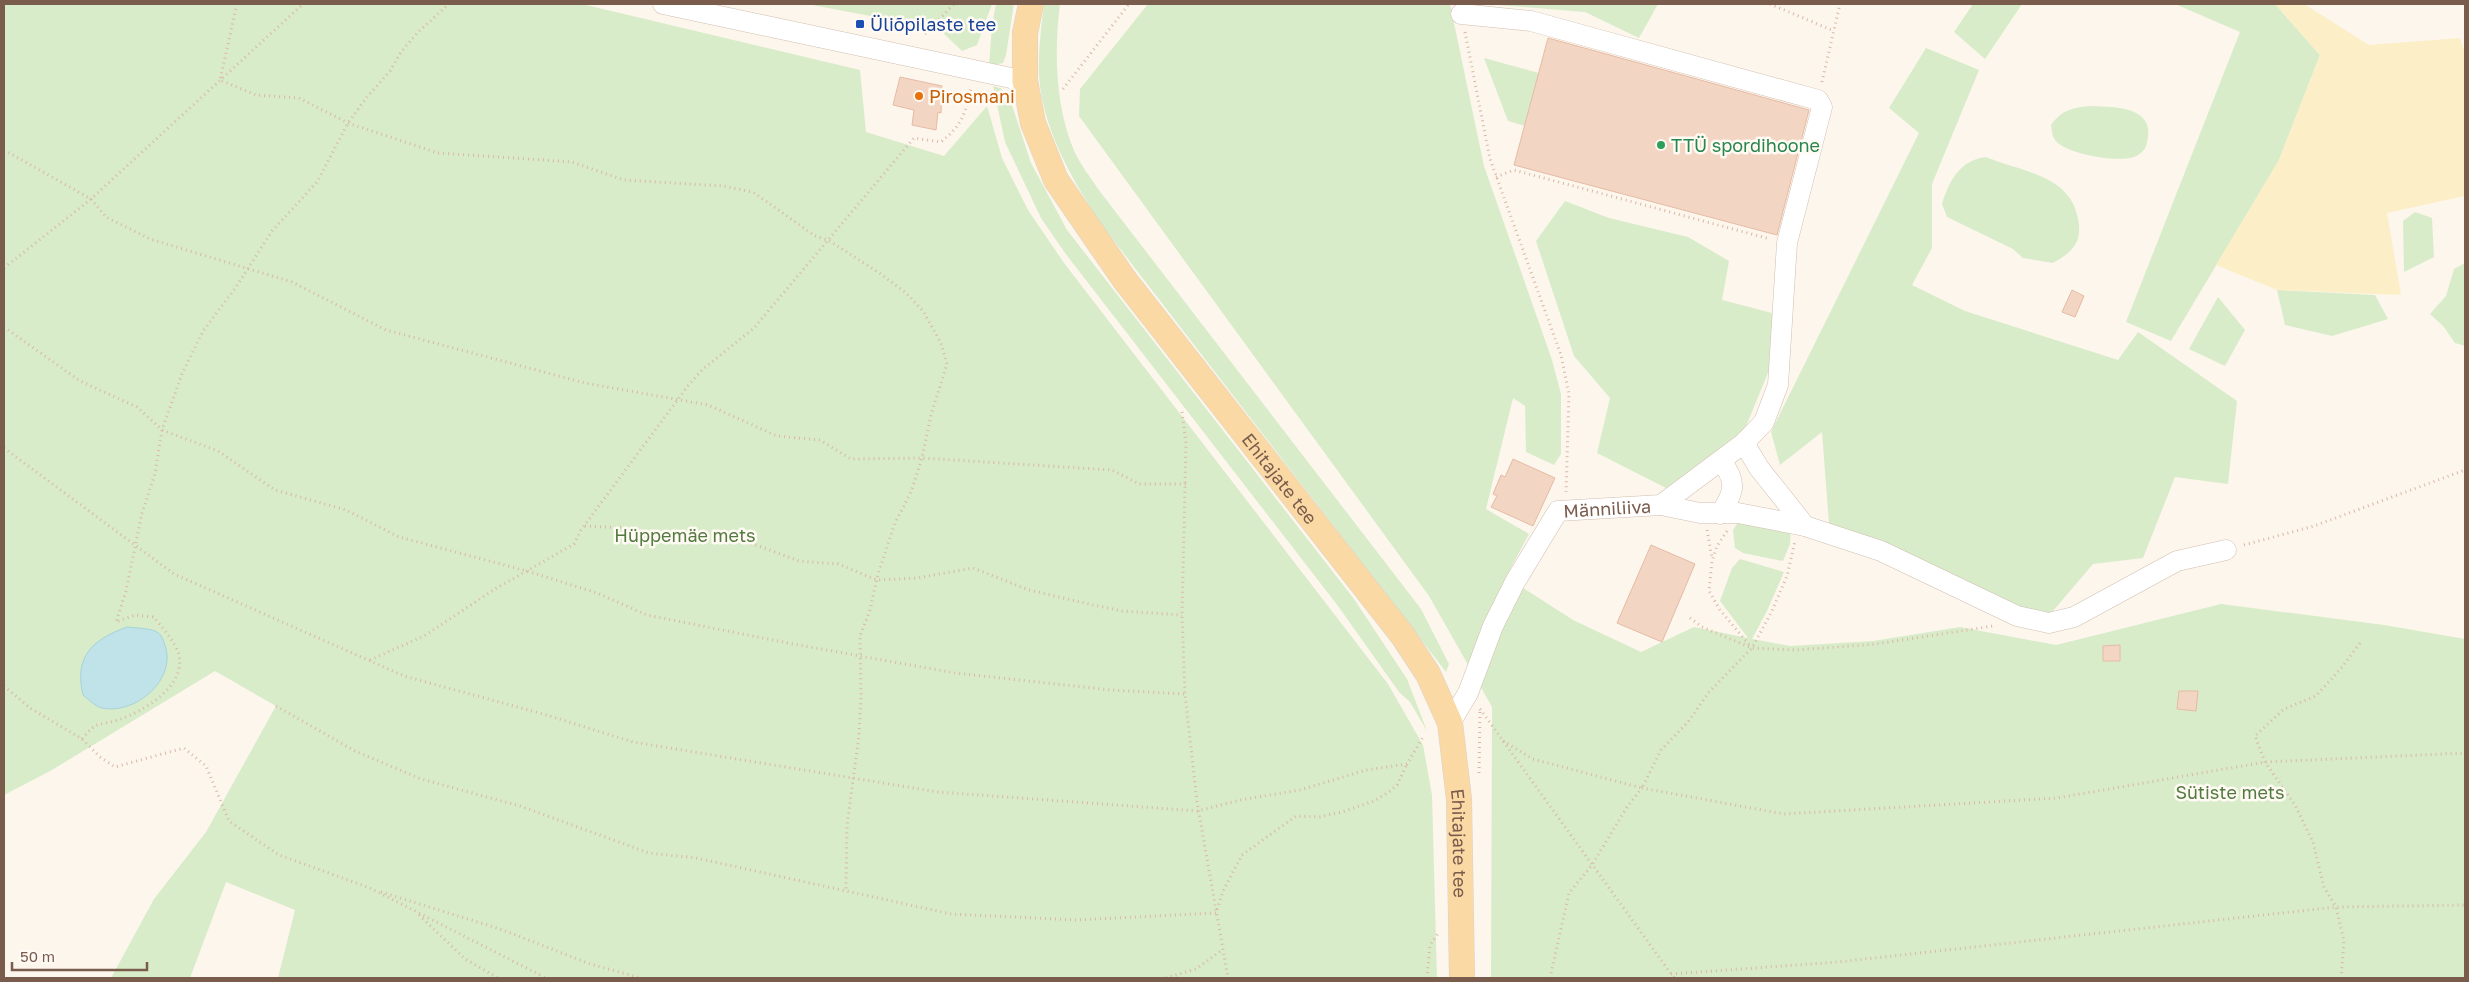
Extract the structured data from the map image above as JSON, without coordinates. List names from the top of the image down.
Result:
{
  "streets": {
    "main road": ["Ehitajate tee"],
    "street": ["Männiliiva"]
  },
  "crossings": [
    ["Ehitajate tee", "Männiliiva"]
  ],
  "parks": ["Hüppemäe mets", "Sütiste mets"],
  "places": {
    "transit": ["Üliõpilaste tee"],
    "other": ["Pirosmani", "TTÜ spordihoone"]
  },
  "scale_bar": "50 m"
}
